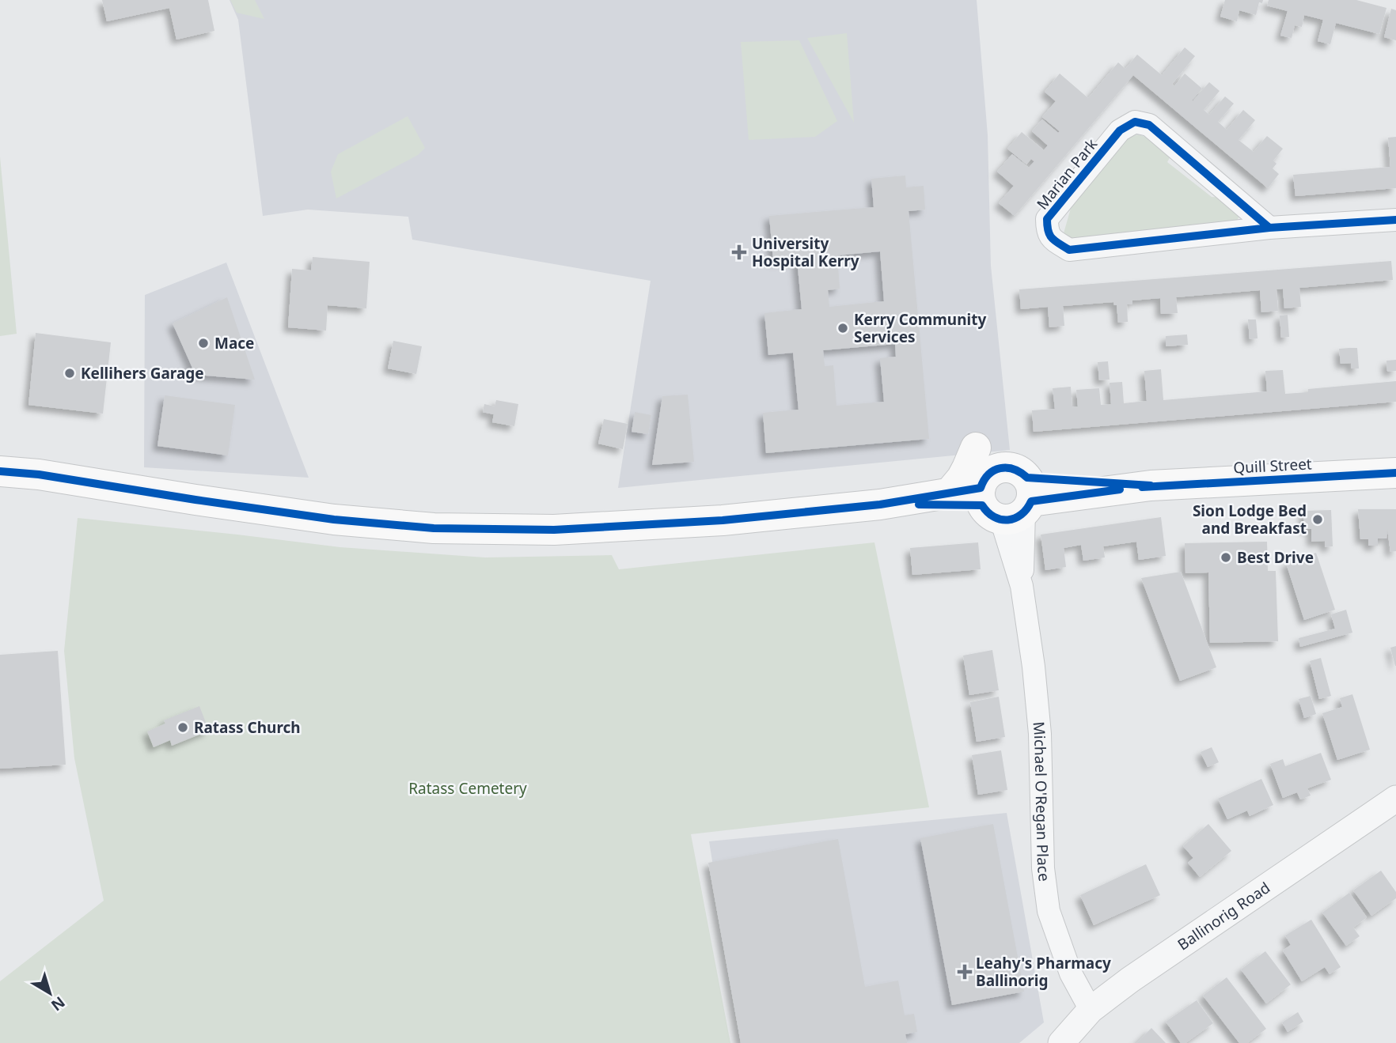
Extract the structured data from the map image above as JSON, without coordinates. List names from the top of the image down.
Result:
{
  "streets": {
    "main road": ["Quill Street"],
    "street": ["Marian Park", "Michael O'Regan Place", "Ballinorig Road"]
  },
  "crossings": [
    ["Quill Street", "Michael O'Regan Place"],
    ["Michael O'Regan Place", "Ballinorig Road"]
  ],
  "parks": ["Ratass Cemetery"],
  "places": {
    "health": ["University Hospital Kerry", "Leahy's Pharmacy Ballinorig"],
    "other": [
      "Kerry Community Services",
      "Mace",
      "Kellihers Garage",
      "Sion Lodge Bed and Breakfast",
      "Best Drive",
      "Ratass Church"
    ]
  },
  "north": "bottom right"
}
